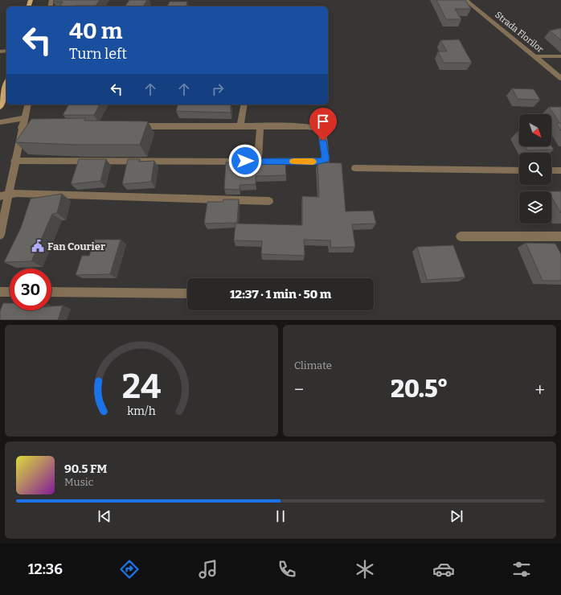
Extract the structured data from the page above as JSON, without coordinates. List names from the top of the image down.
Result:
{
  "streets": {
    "street": ["Strada Florilor"]
  },
  "places": {
    "public building": ["Fan Courier"]
  },
  "north": "bottom right",
  "page": {
    "turn": ["40 m", "Turn left"],
    "limit": "30",
    "trip": "12:37 · 1 min · 50 m",
    "tile": "Climate",
    "heat": ["−", "20.5°", "+"],
    "song": ["90.5 FM", "Music"],
    "tabs": "12:36",
    "gauge": ["24", "km/h"]
  }
}
